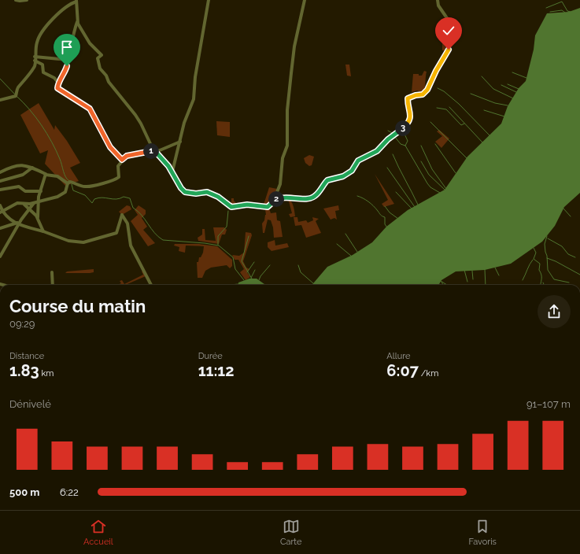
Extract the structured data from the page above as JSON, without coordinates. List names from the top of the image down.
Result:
{
  "page": {
    "pins": ["3", "1", "2"],
    "heading": ["Course du matin", "09:29"],
    "stats": [
      ["Distance", "1.83 km"],
      ["Durée", "11:12"],
      ["Allure", "6:07 /km"]
    ],
    "chart": ["Dénivelé", "91–107 m"],
    "list": [
      {
        "name": "500 m",
        "note": "6:22"
      }
    ],
    "tabs": ["Accueil", "Carte", "Favoris"]
  }
}
